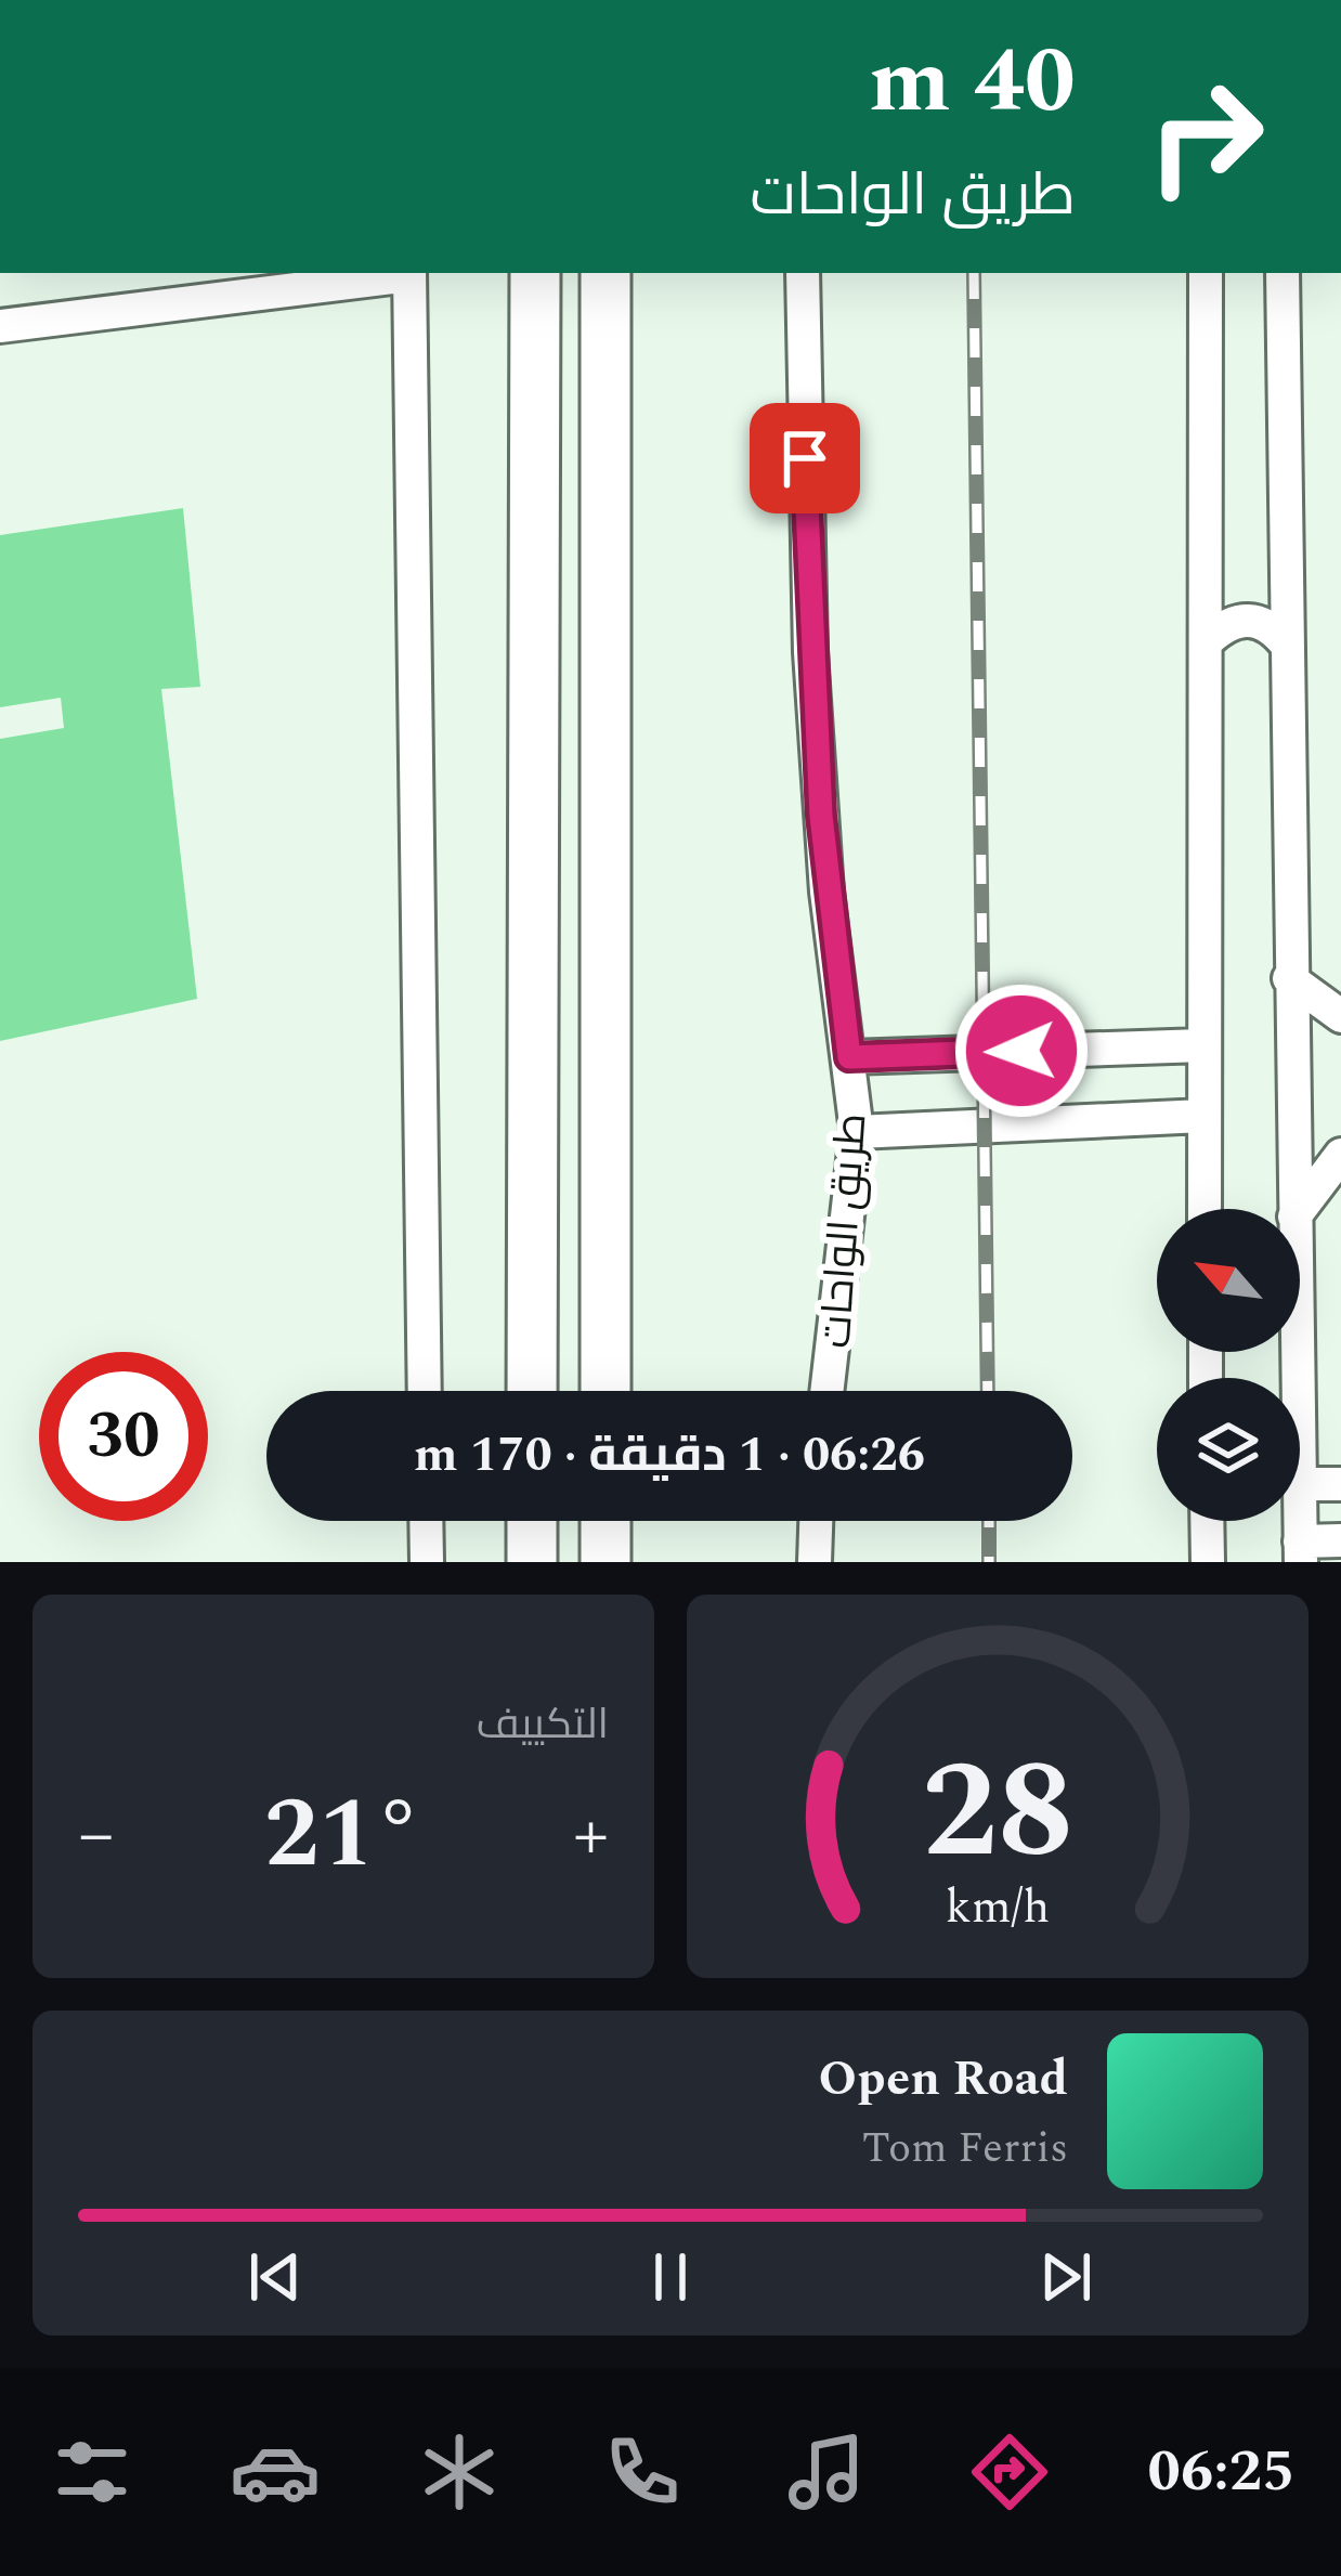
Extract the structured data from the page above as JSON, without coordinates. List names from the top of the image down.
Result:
{
  "streets": {
    "street": ["طريق الواحات"]
  },
  "north": "top left",
  "page": {
    "turn": ["40 m", "طريق الواحات"],
    "limit": "30",
    "trip": "06:26 · 1 دقيقة · 170 m",
    "tile": "التكييف",
    "heat": ["−", "21°", "+"],
    "song": ["Open Road", "Tom Ferris"],
    "tabs": "06:25",
    "gauge": ["28", "km/h"]
  }
}
